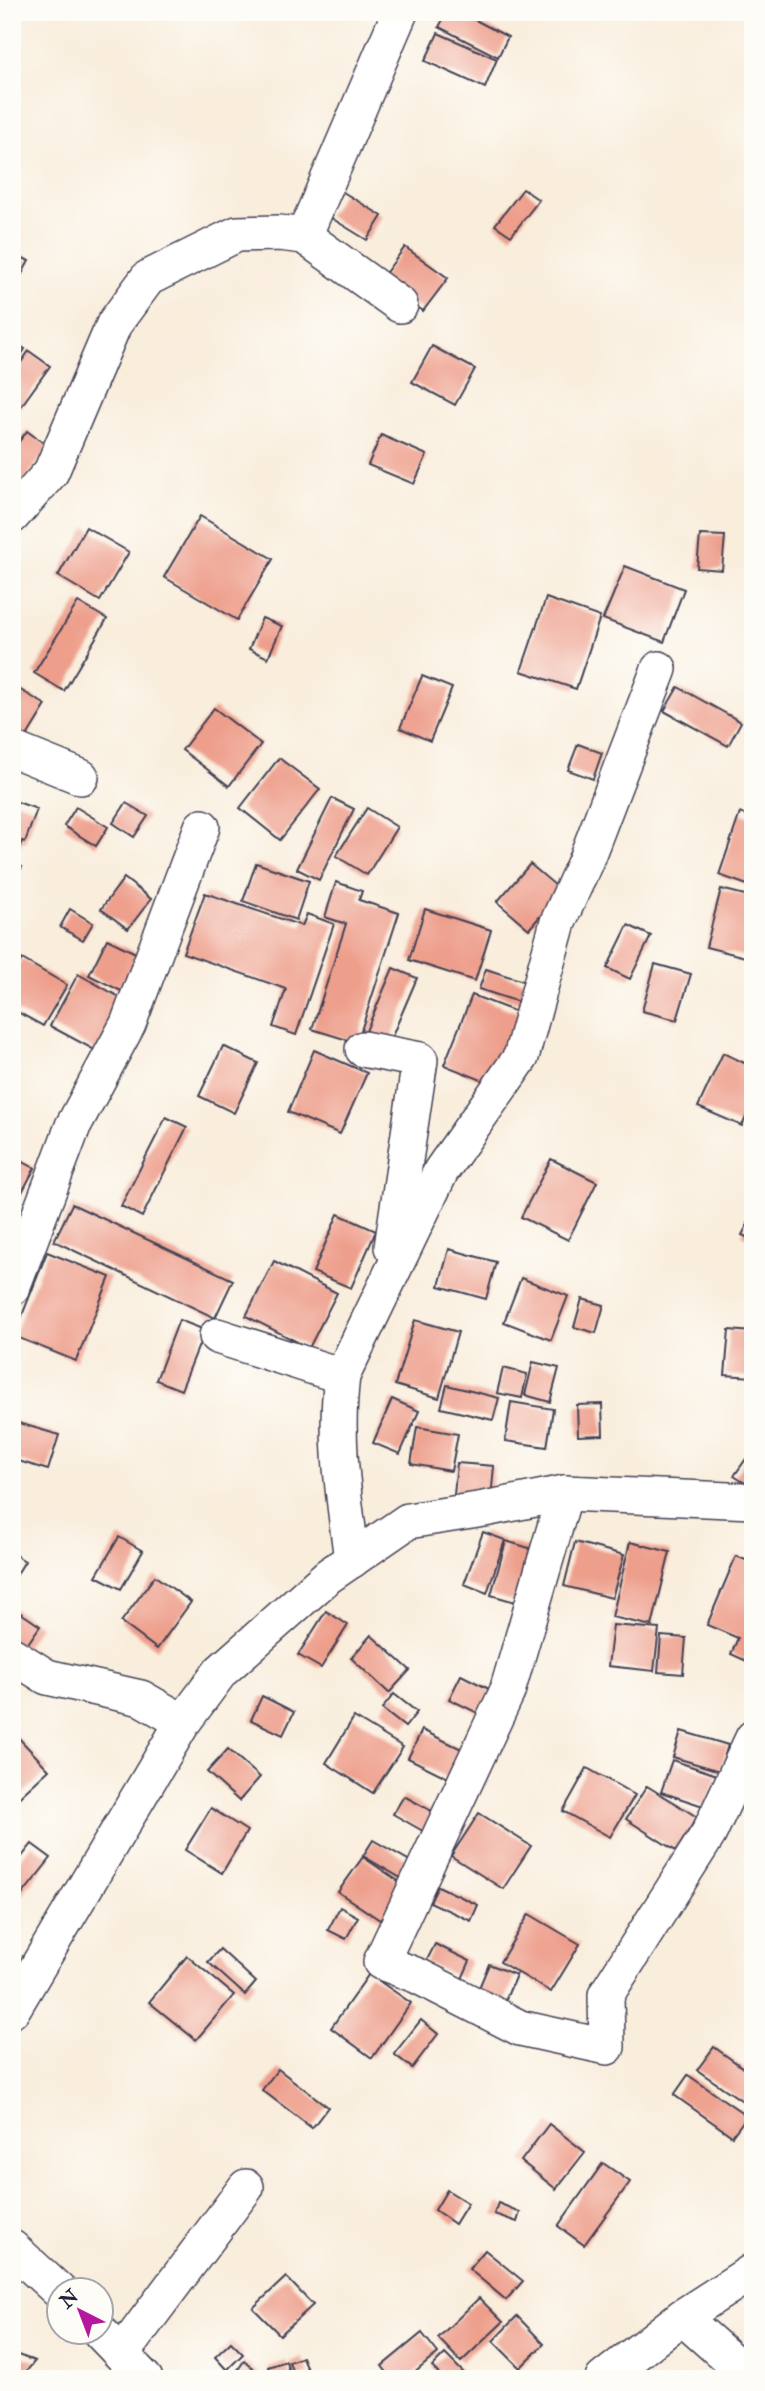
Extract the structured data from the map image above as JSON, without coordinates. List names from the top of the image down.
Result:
{
  "north": "top left"
}
